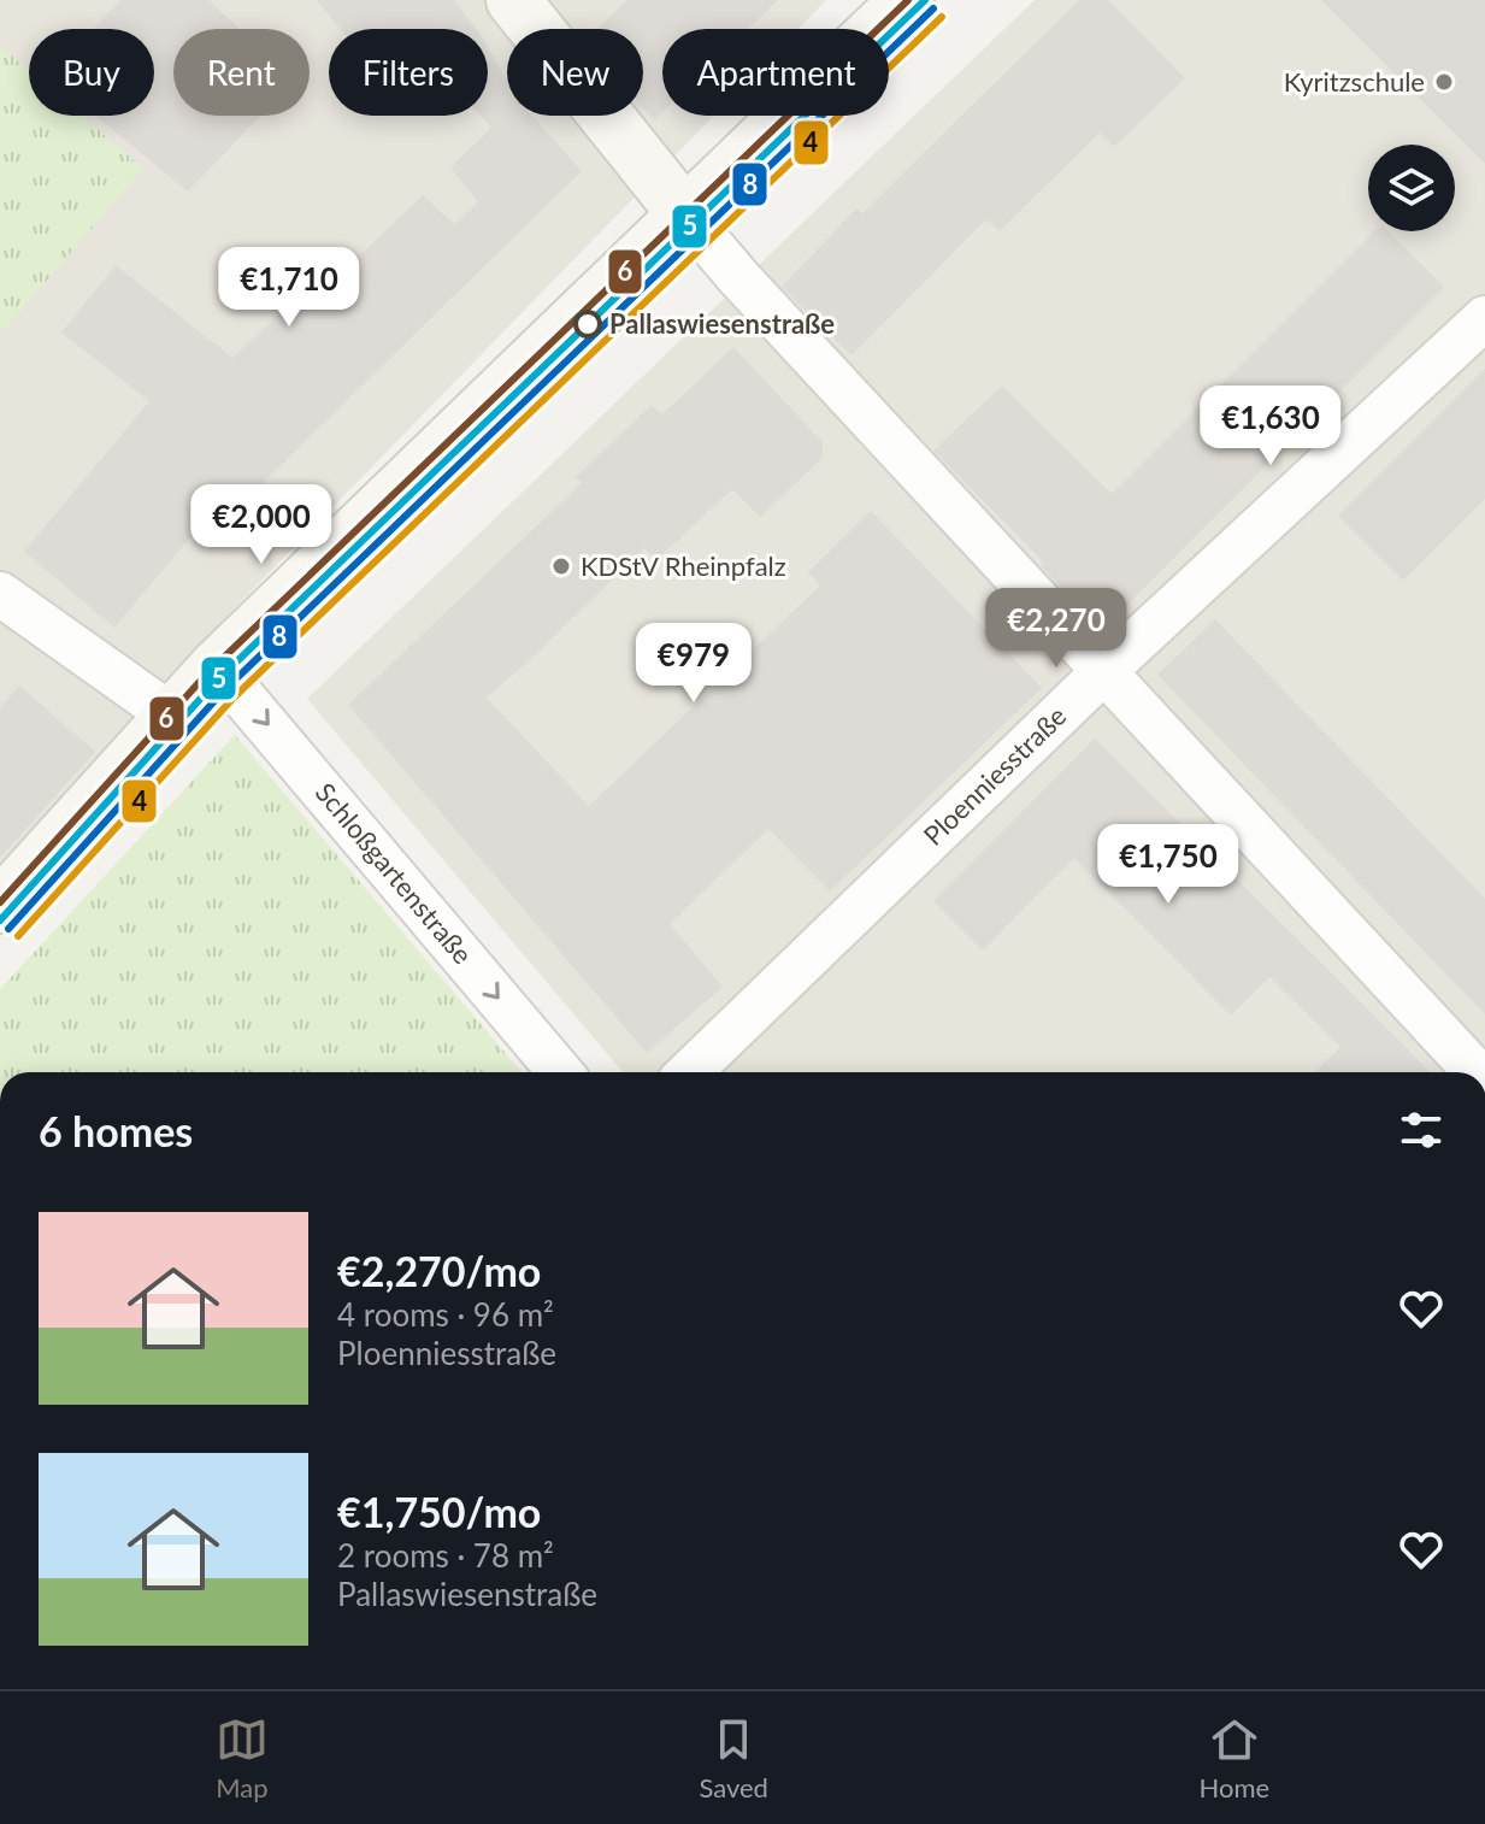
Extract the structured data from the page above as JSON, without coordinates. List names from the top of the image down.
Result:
{
  "streets": {
    "street": ["Ploenniesstraße", "Schloßgartenstraße"]
  },
  "one_way": ["Schloßgartenstraße"],
  "places": ["Kyritzschule", "Pallaswiesenstraße", "KDStV Rheinpfalz"],
  "lines": [
    "transit line 5",
    "tram line 6",
    "transit line 8",
    "tram line 4"
  ],
  "page": {
    "chip": [
      "Buy",
      "Rent",
      "Filters",
      "New",
      "Apartment"
    ],
    "price": [
      "€1,710",
      "€1,630",
      "€2,000",
      "€2,270",
      "€979",
      "€1,750"
    ],
    "heading": "6 homes",
    "list": [
      {
        "name": "€2,270/mo",
        "note": "4 rooms · 96 m² · Ploenniesstraße"
      },
      {
        "name": "€1,750/mo",
        "note": "2 rooms · 78 m² · Pallaswiesenstraße"
      }
    ],
    "tabs": ["Map", "Saved", "Home"]
  }
}
